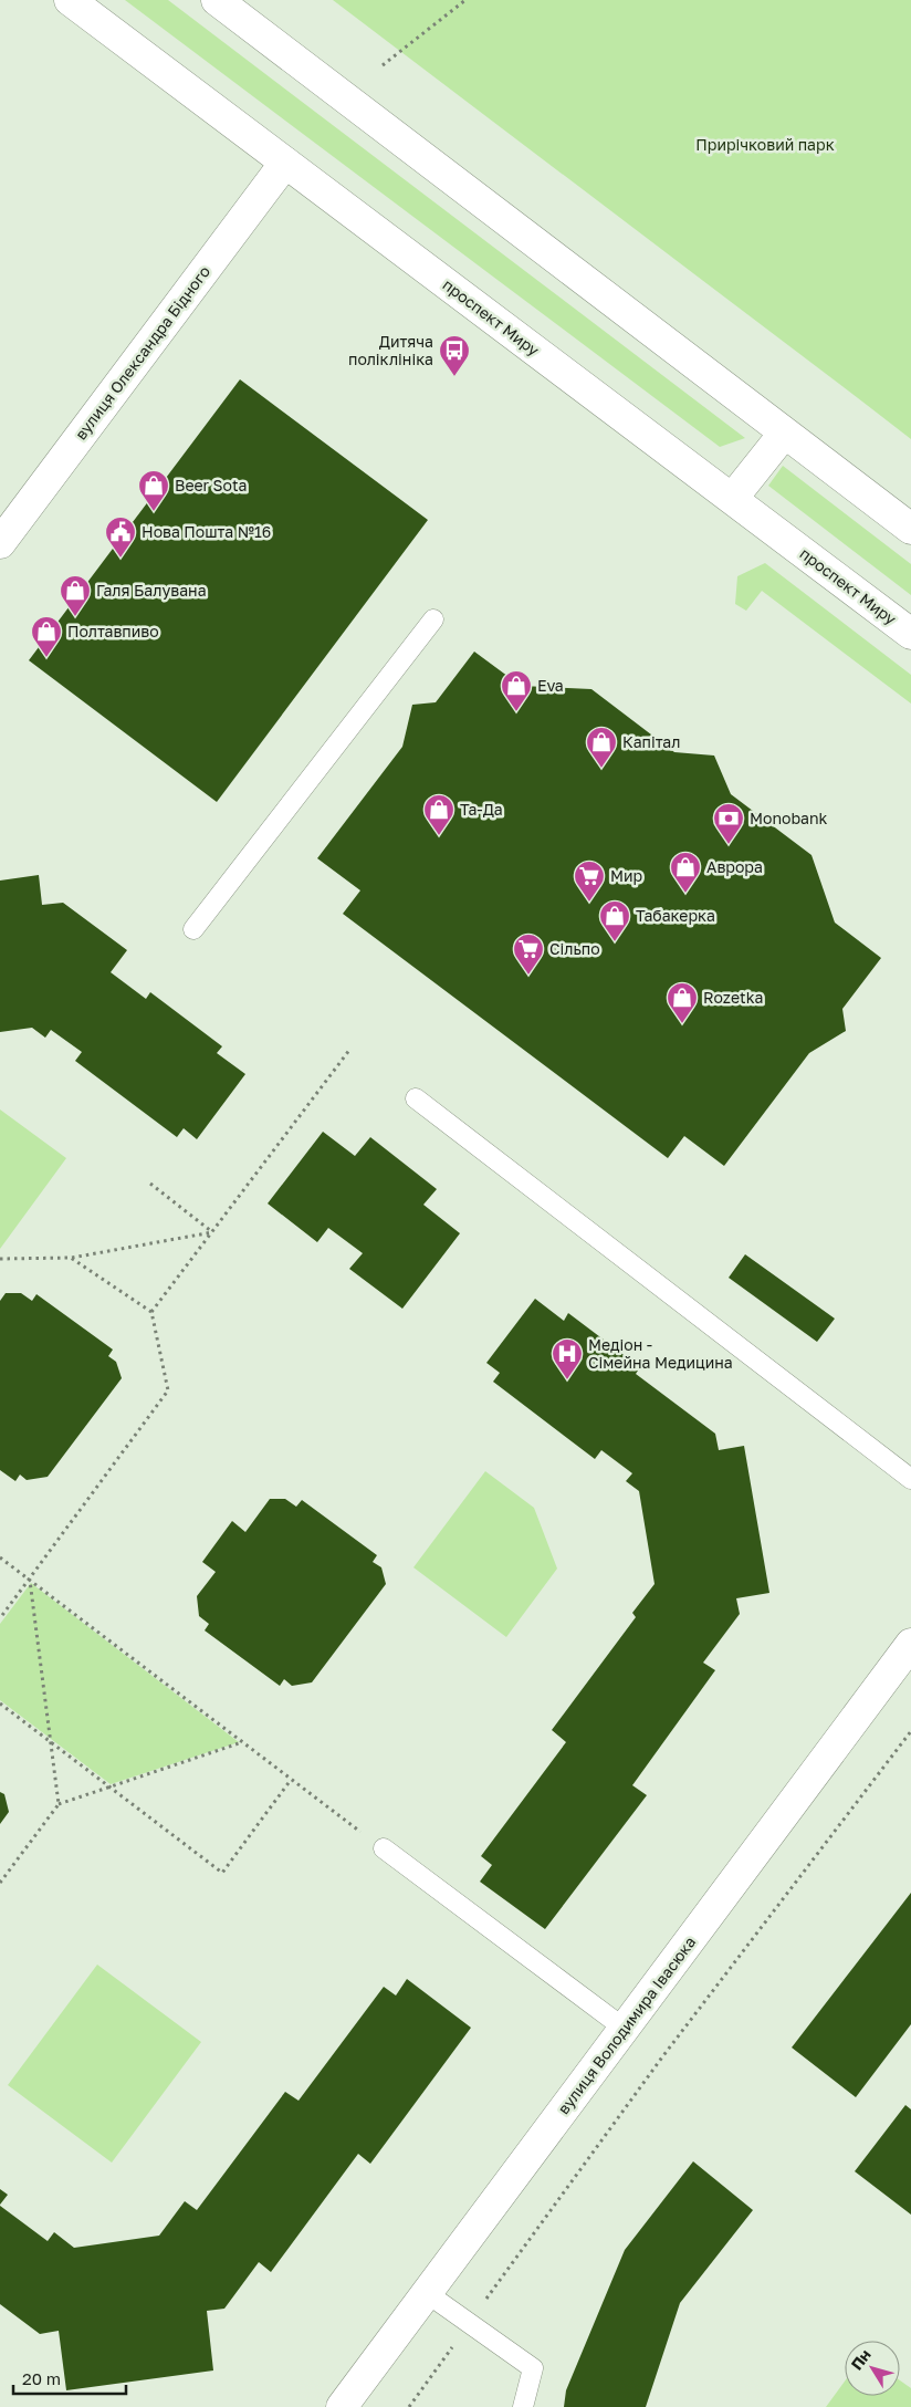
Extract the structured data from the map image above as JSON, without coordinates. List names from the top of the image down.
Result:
{
  "streets": {
    "main road": ["проспект Миру", "вулиця Олександра Бідного", "вулиця Володимира Івасюка"]
  },
  "crossings": [
    ["проспект Миру", "вулиця Олександра Бідного"]
  ],
  "parks": ["Прирічковий парк"],
  "places": {
    "bus stop": ["Дитяча поліклініка"],
    "shop": [
      "Beer Sota",
      "Галя Балувана",
      "Полтавпиво",
      "Eva",
      "Капітал",
      "Та-Да",
      "Аврора",
      "Табакерка",
      "Rozetka"
    ],
    "public building": ["Нова Пошта №16"],
    "bank": ["Monobank"],
    "supermarket": ["Мир", "Сільпо"],
    "hospital": ["Медіон - Сімейна Медицина"]
  },
  "scale_bar": "20 m",
  "north": "top left"
}
